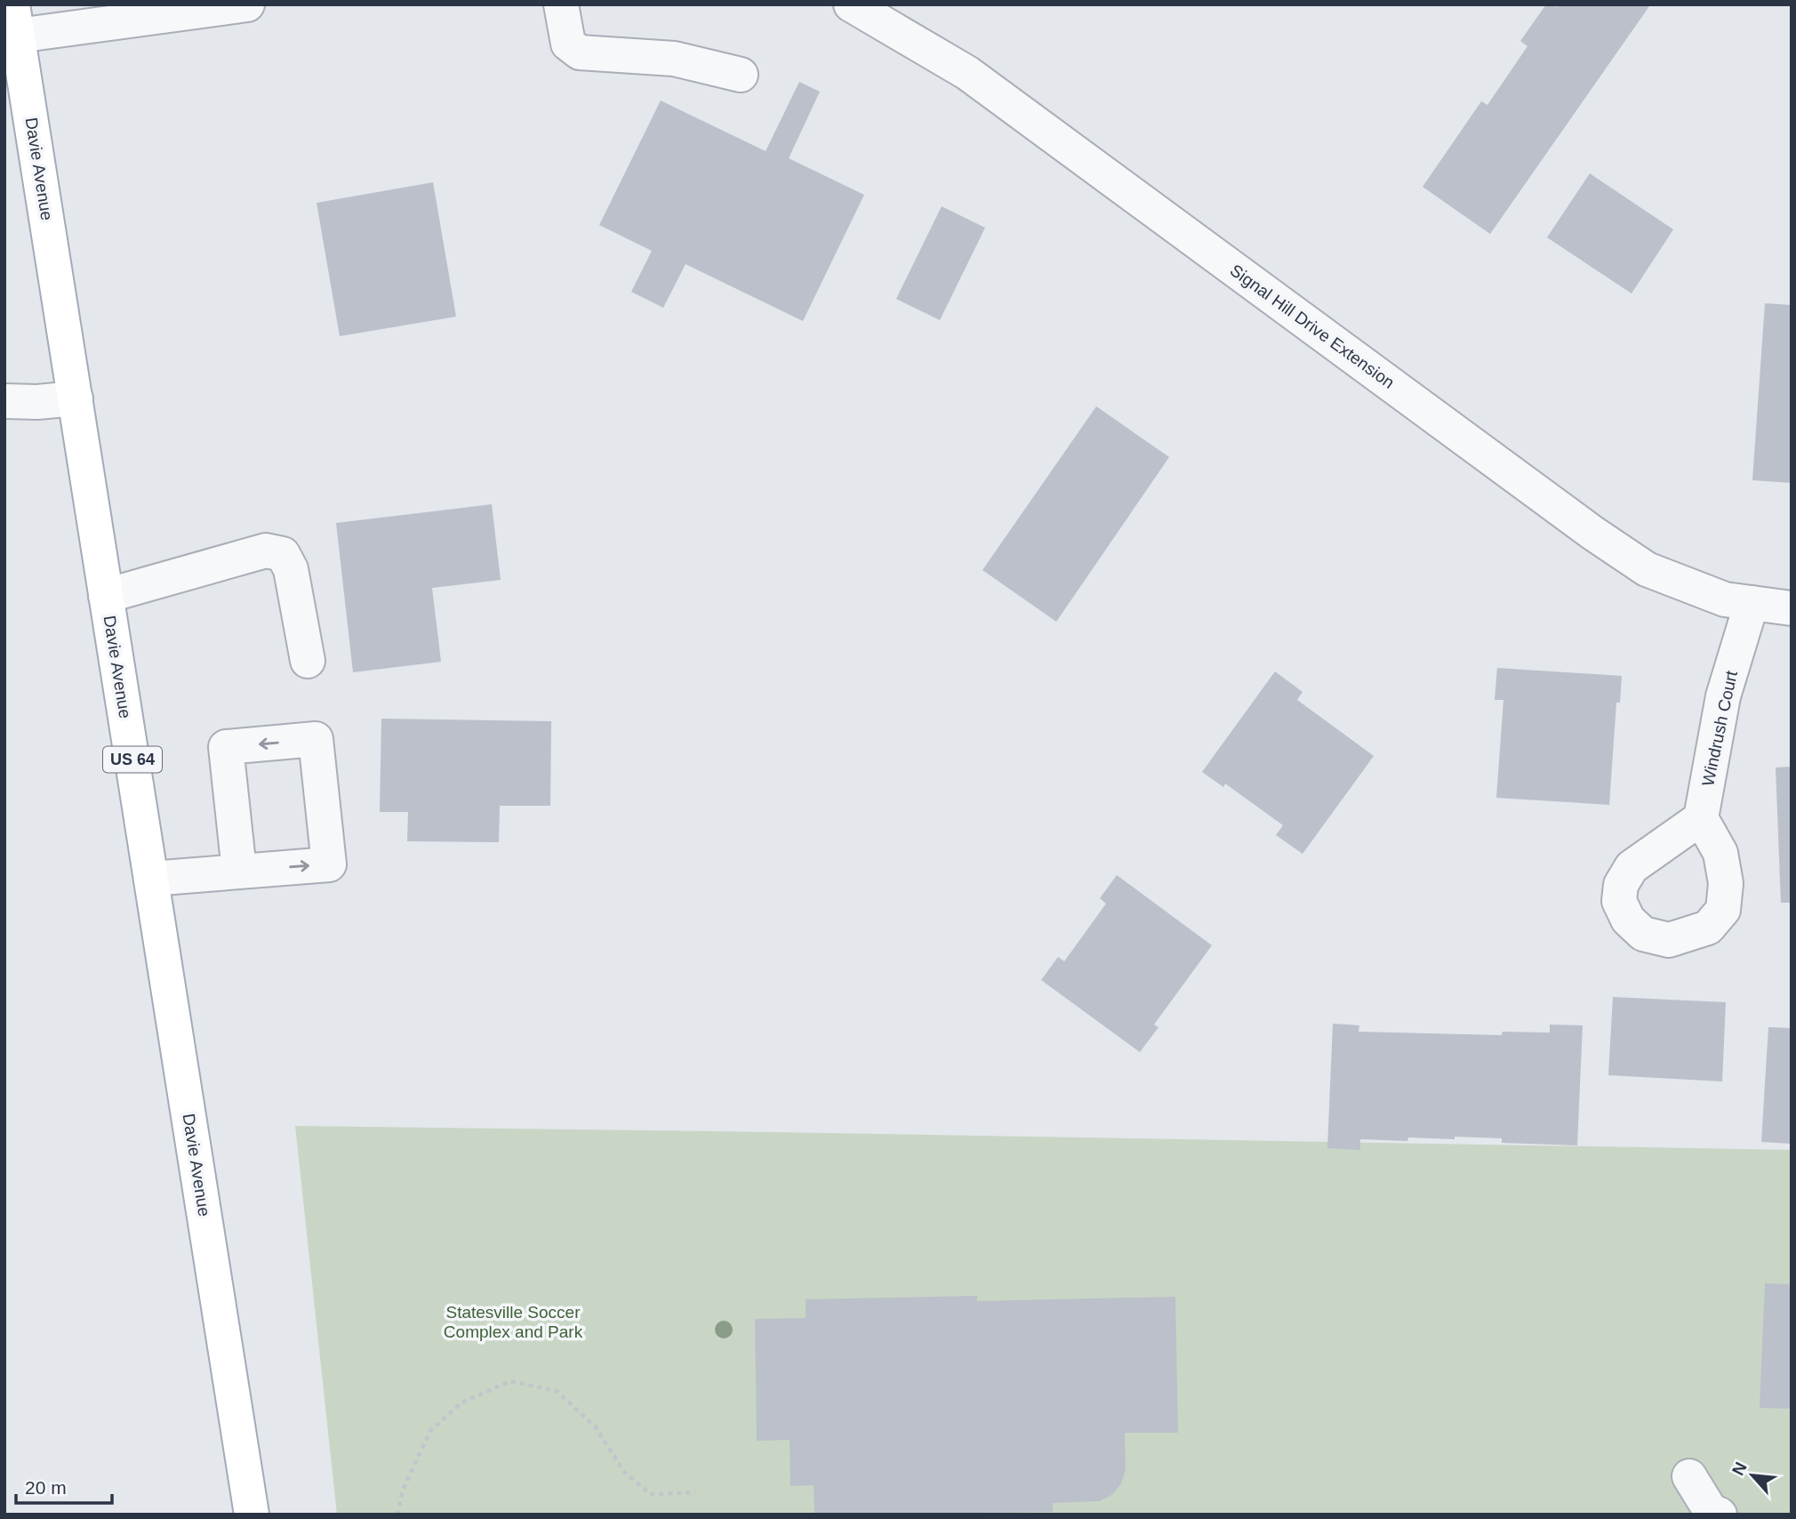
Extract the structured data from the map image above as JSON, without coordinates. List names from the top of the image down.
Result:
{
  "streets": {
    "main road": ["Davie Avenue", "US 64"],
    "street": ["Signal Hill Drive Extension", "Windrush Court"]
  },
  "crossings": [
    ["Signal Hill Drive Extension", "Windrush Court"]
  ],
  "parks": ["Statesville Soccer Complex and Park"],
  "scale_bar": "20 m",
  "north": "top left"
}
